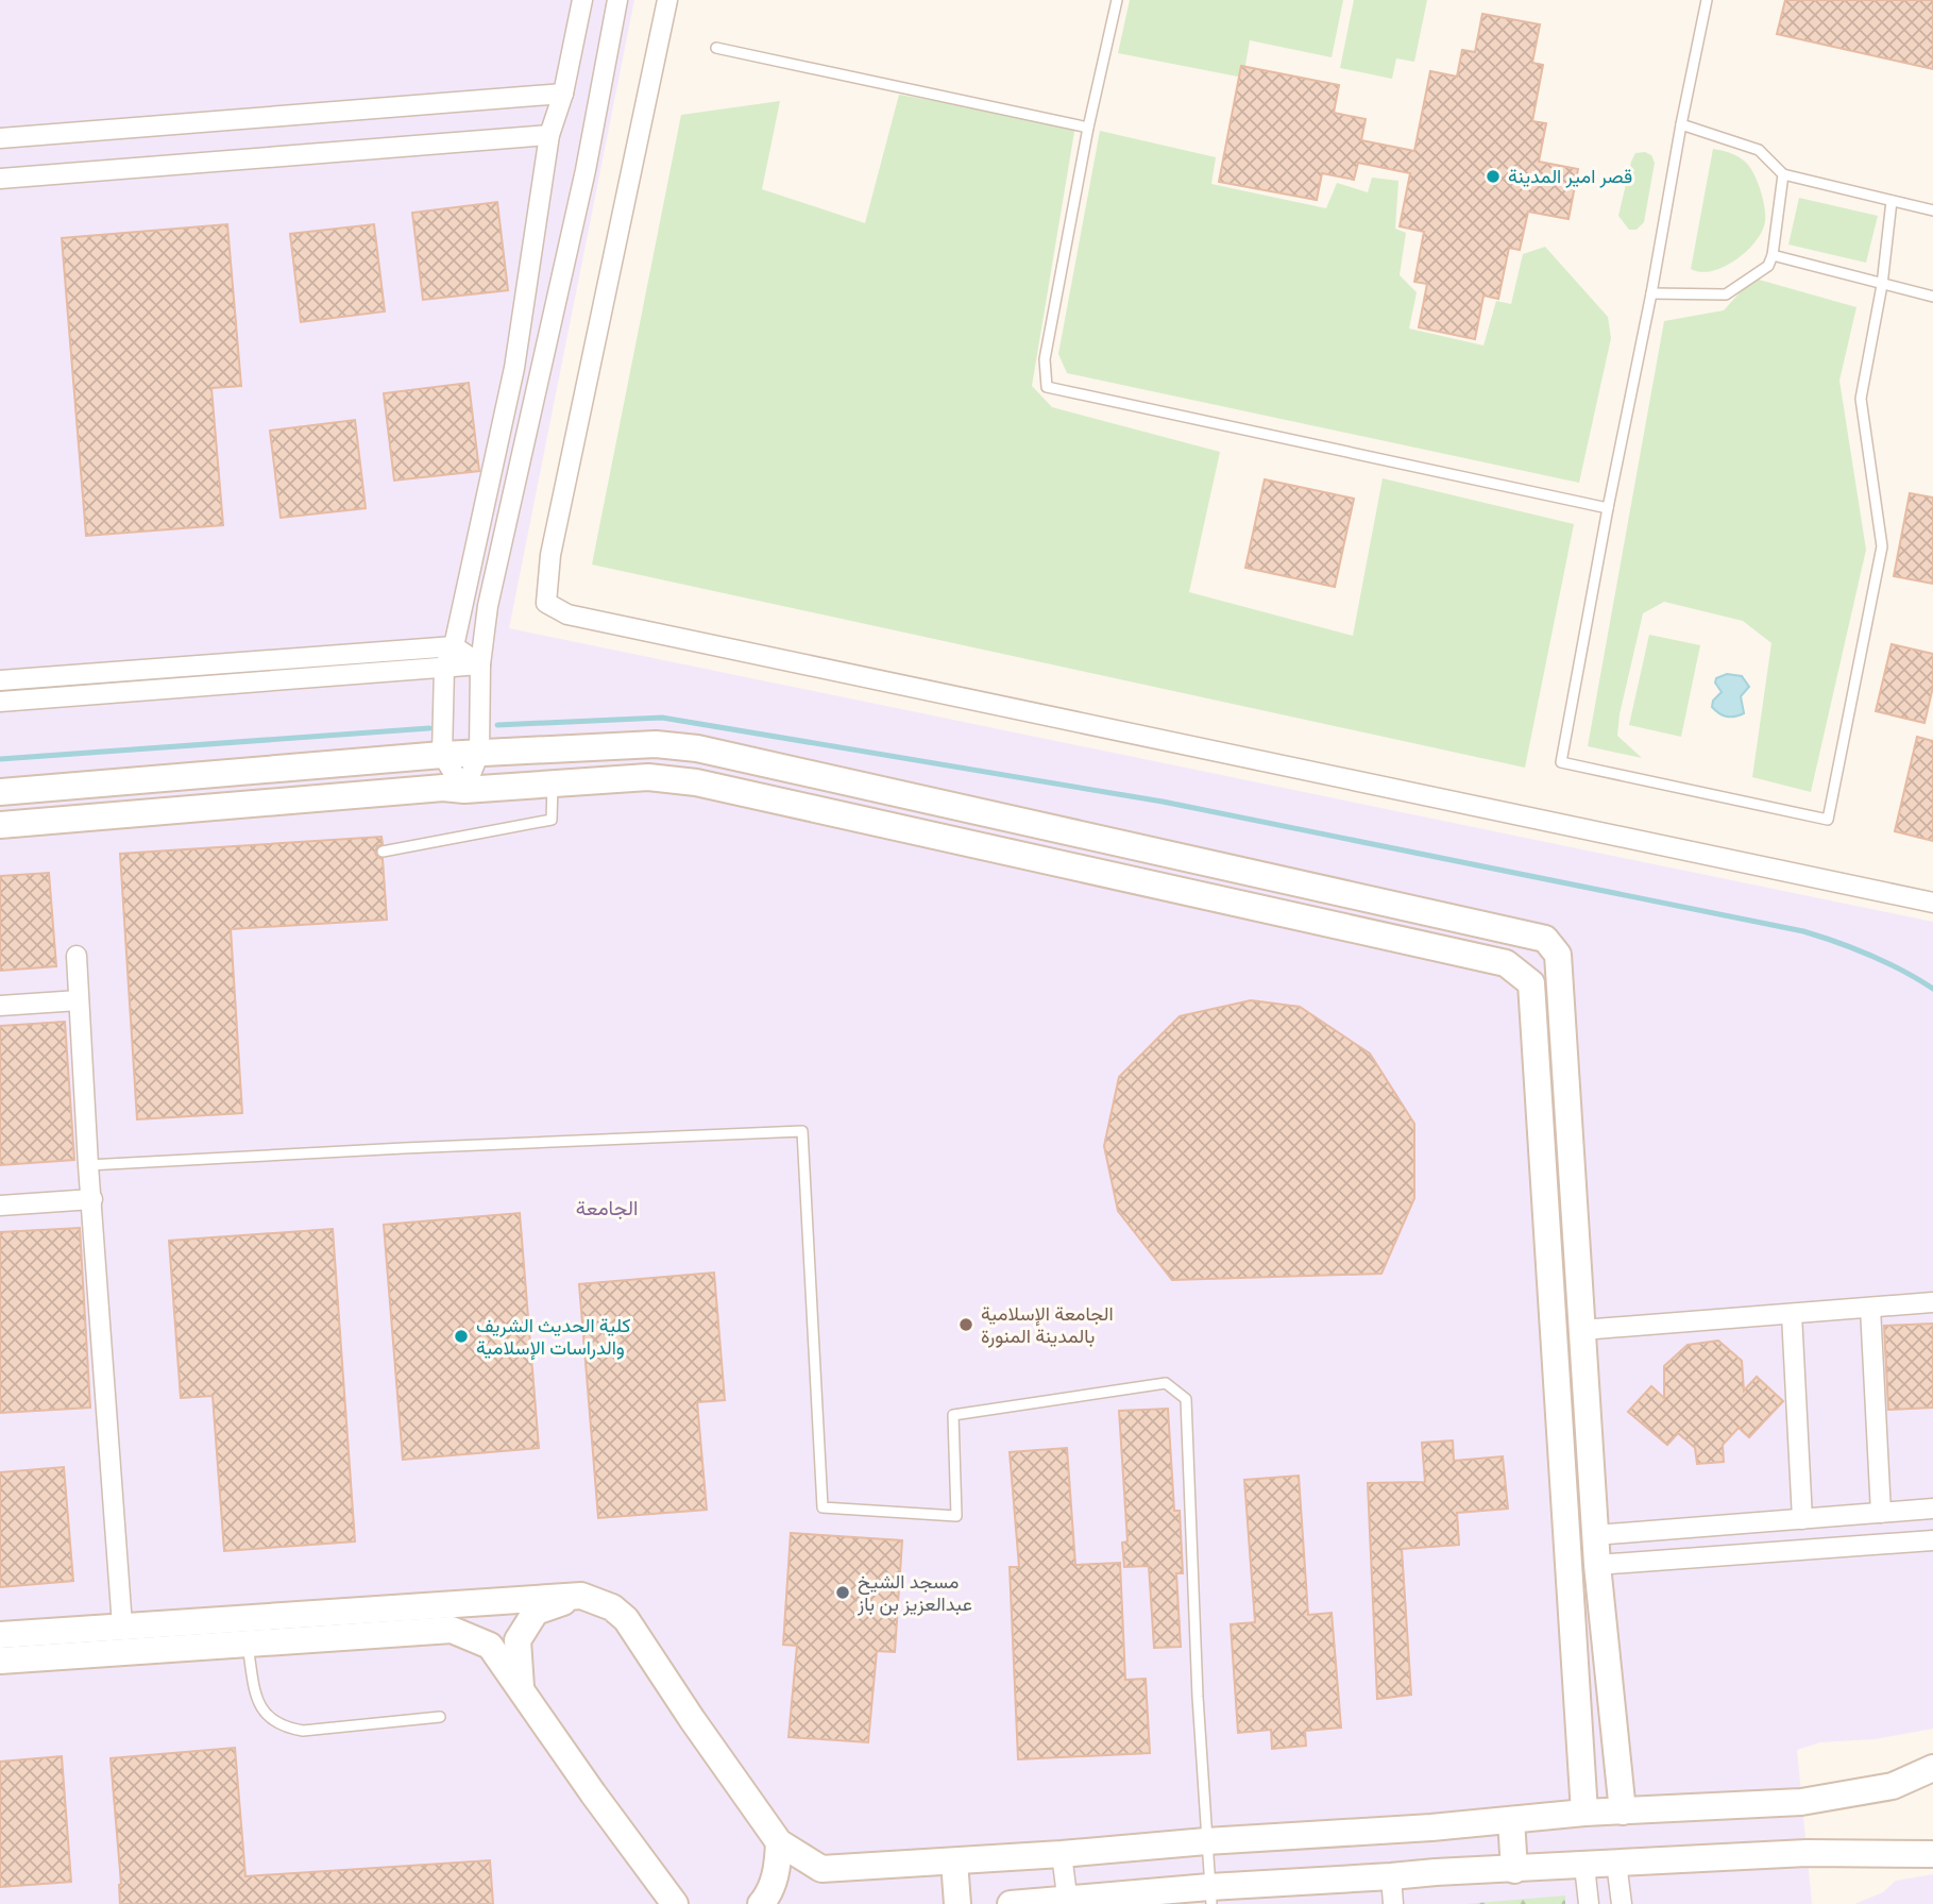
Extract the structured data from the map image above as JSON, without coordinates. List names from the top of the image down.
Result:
{
  "districts": ["الجامعة"],
  "places": [
    "قصر امير المدينة",
    "الجامعة الإسلامية بالمدينة المنورة",
    "كلية الحديث الشريف والدراسات الإسلامية",
    "مسجد الشيخ عبدالعزيز بن باز"
  ]
}
